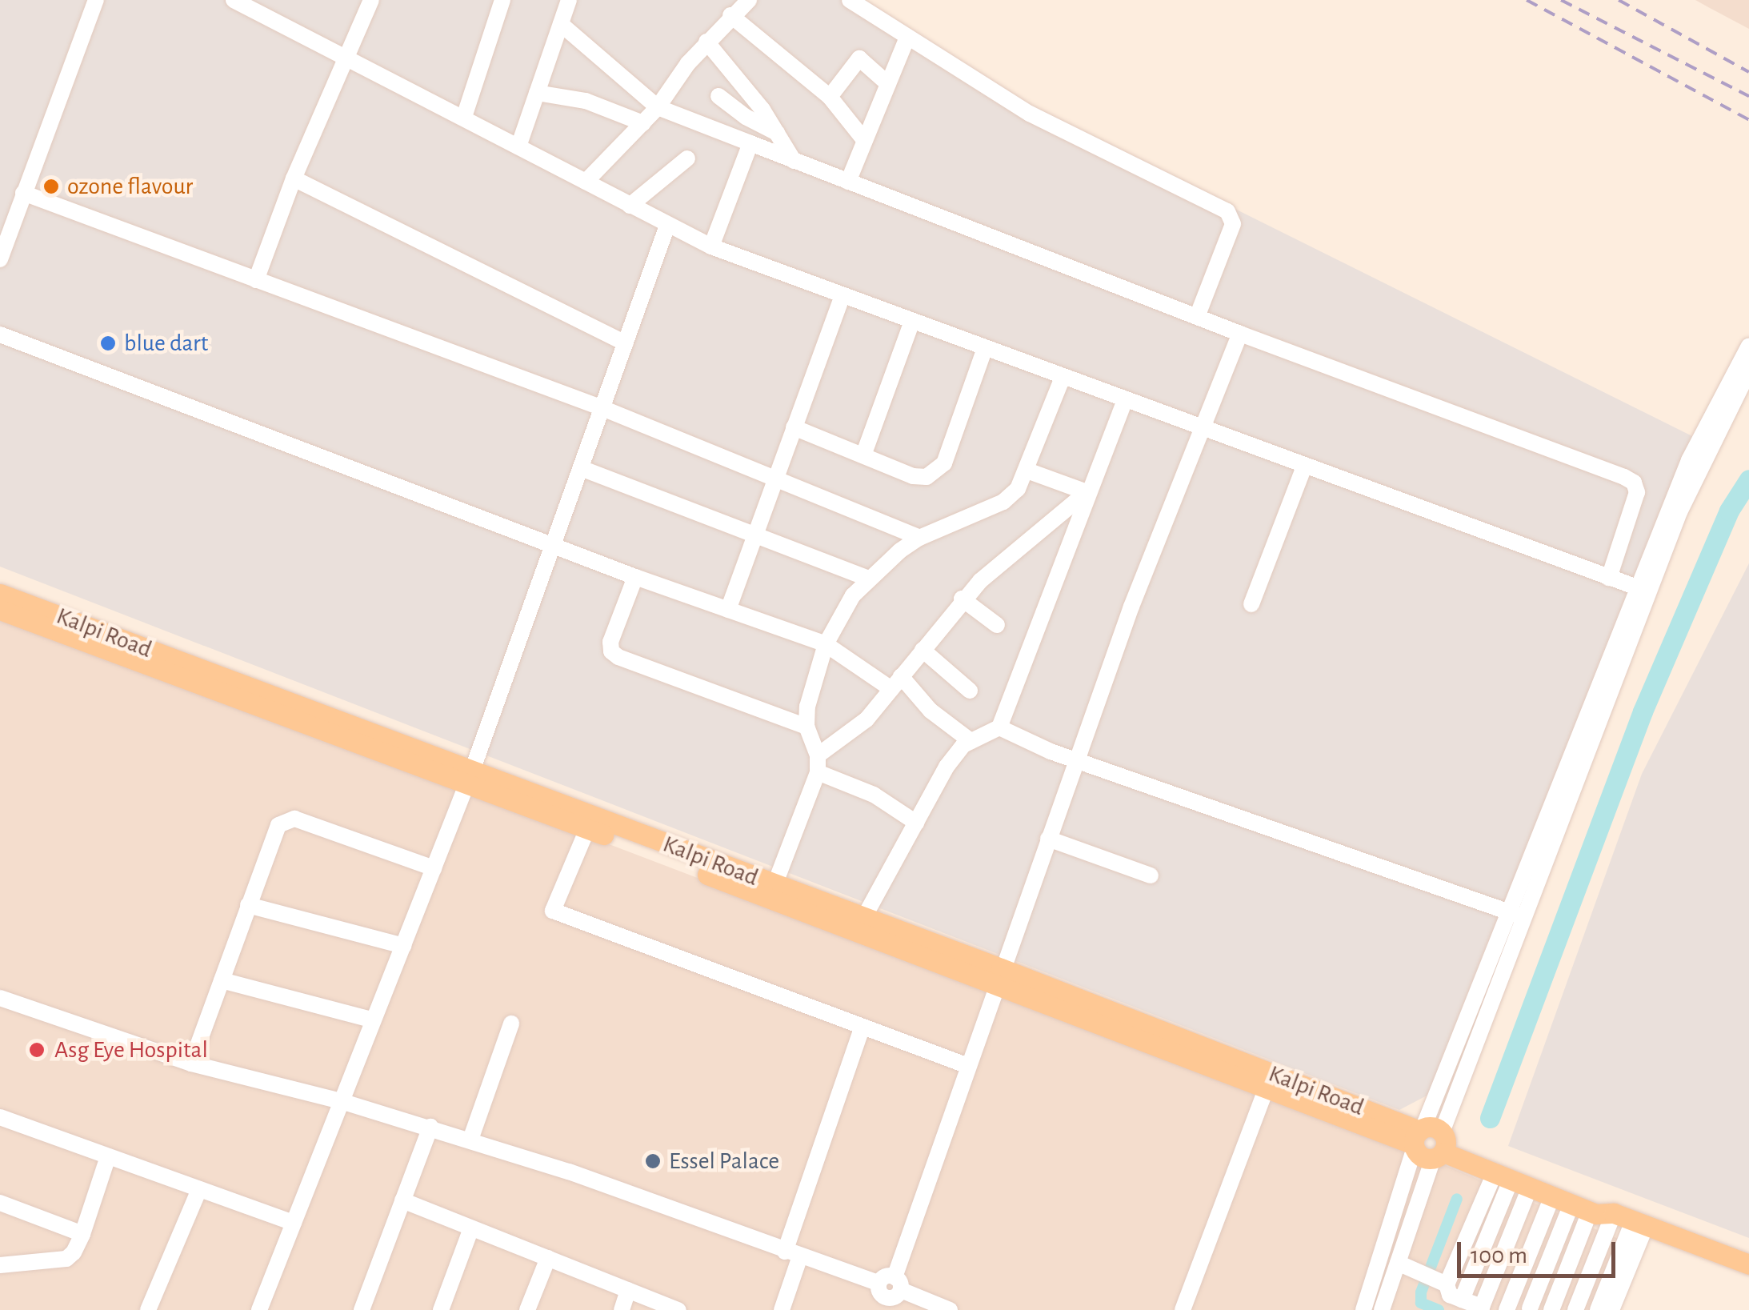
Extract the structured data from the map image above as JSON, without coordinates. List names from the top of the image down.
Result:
{
  "streets": {
    "main road": ["Kalpi Road"]
  },
  "places": [
    "ozone flavour",
    "blue dart",
    "Asg Eye Hospital",
    "Essel Palace"
  ],
  "scale_bar": "100 m"
}
